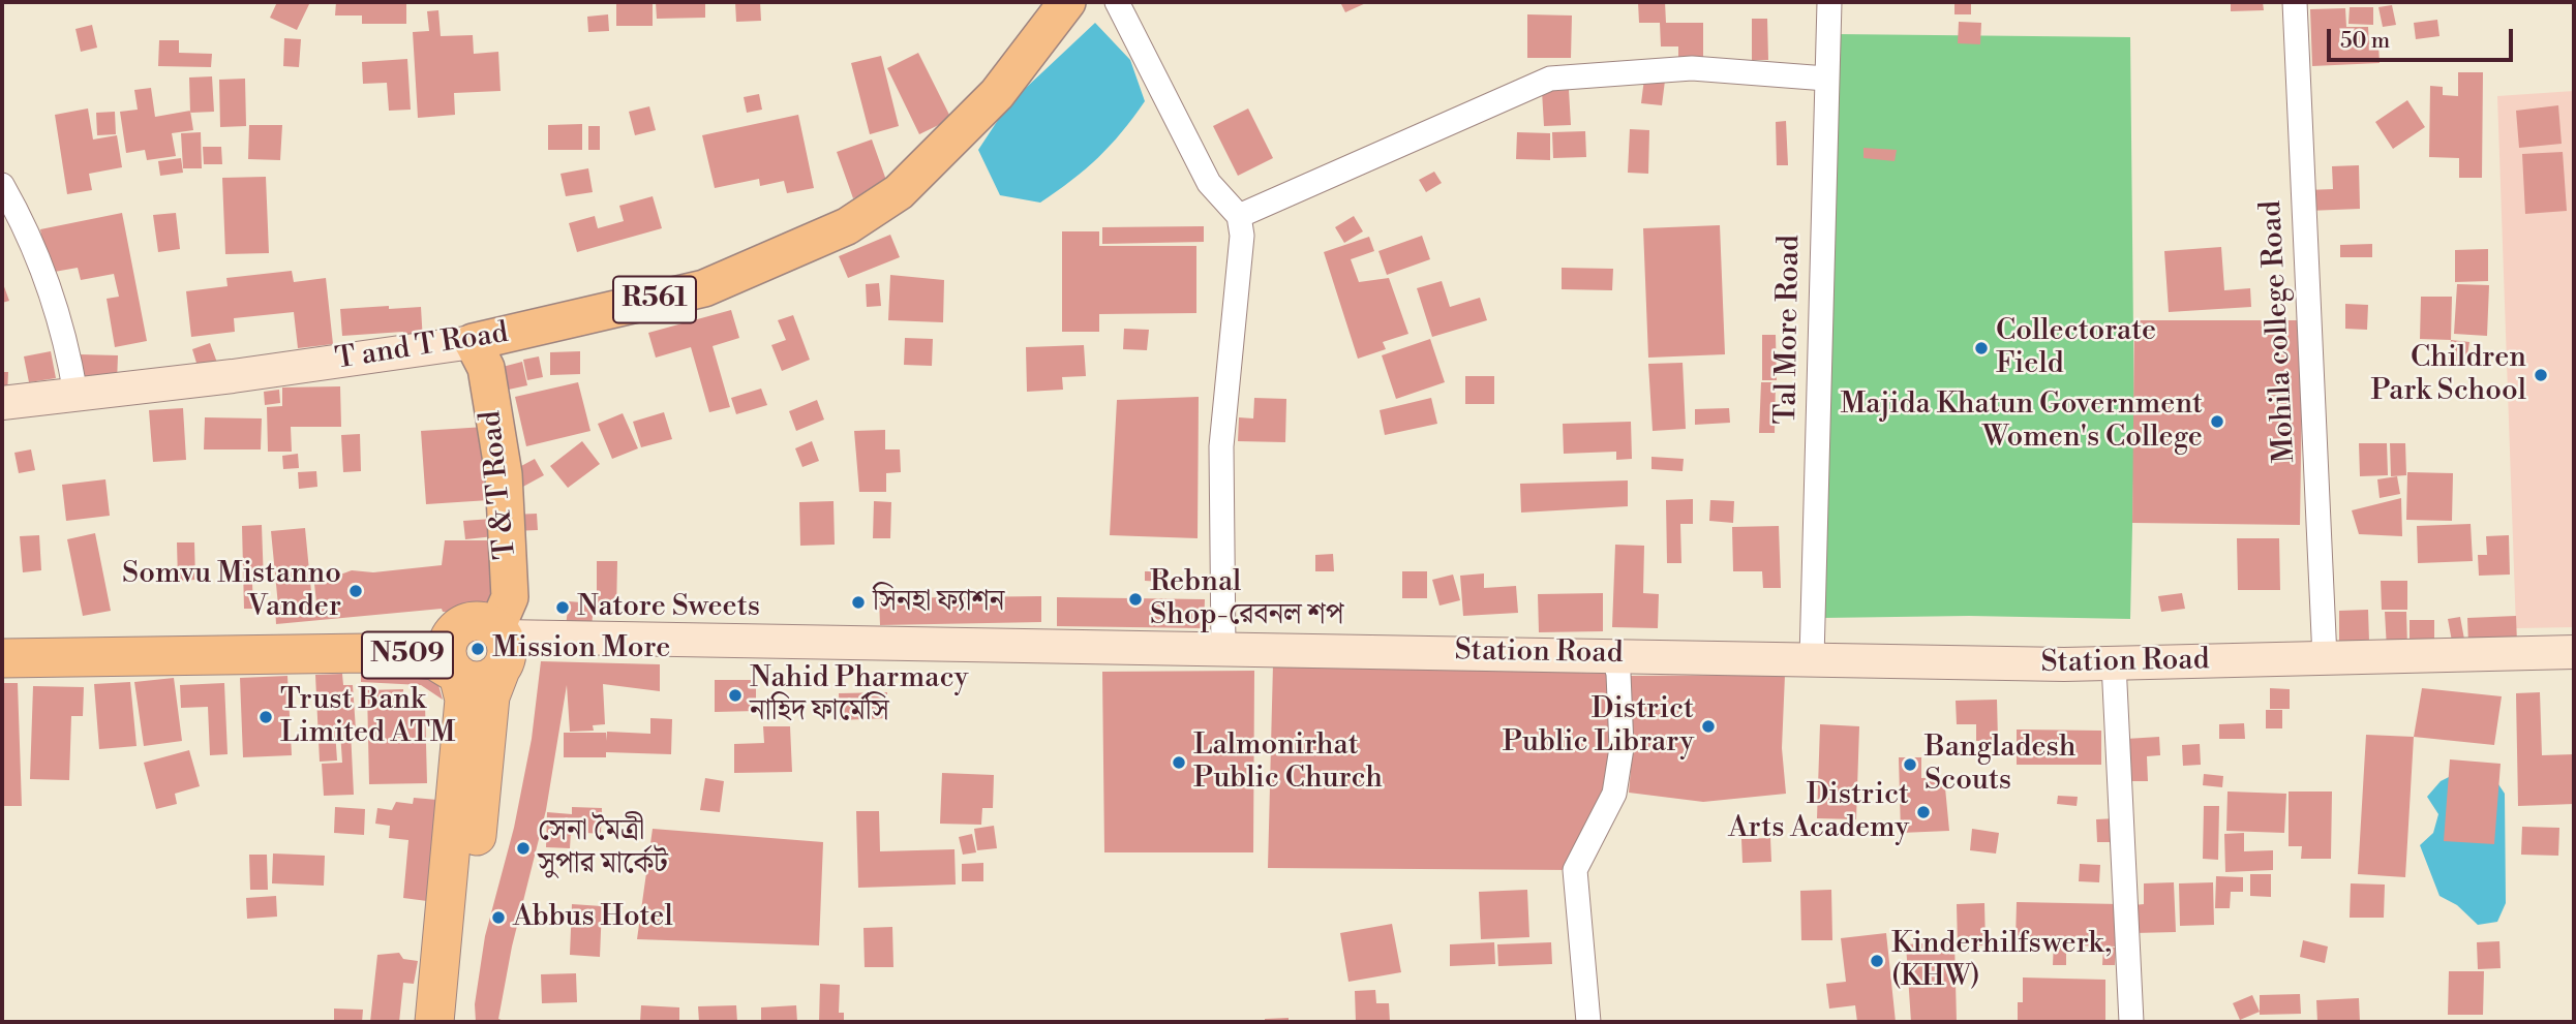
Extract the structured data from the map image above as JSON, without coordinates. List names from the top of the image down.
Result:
{
  "streets": {
    "highway": ["N509"],
    "main road": [
      "R561",
      "T and T Road",
      "T & T Road",
      "Station Road"
    ],
    "street": ["Tal More Road", "Mohila college Road"]
  },
  "crossings": [
    ["Tal More Road", "Station Road"],
    ["Mohila college Road", "Station Road"],
    ["T and T Road", "T & T Road"],
    ["T & T Road", "Station Road"],
    ["T & T Road", "N509"],
    ["Station Road", "N509"]
  ],
  "places": [
    "Collectorate Field",
    "Children Park School",
    "Majida Khatun Government Women's College",
    "Somvu Mistanno Vander",
    "Rebnal Shop-রেবনল শপ",
    "সিনহা ফ্যাশন",
    "Natore Sweets",
    "Mission More",
    "Nahid Pharmacy নাহিদ ফার্মেসি",
    "Trust Bank Limited ATM",
    "District Public Library",
    "Lalmonirhat Public Church",
    "Bangladesh Scouts",
    "District Arts Academy",
    "সেনা মৈত্রী সুপার মার্কেট",
    "Abbus Hotel",
    "Kinderhilfswerk, (KHW)"
  ],
  "scale_bar": "50 m"
}
